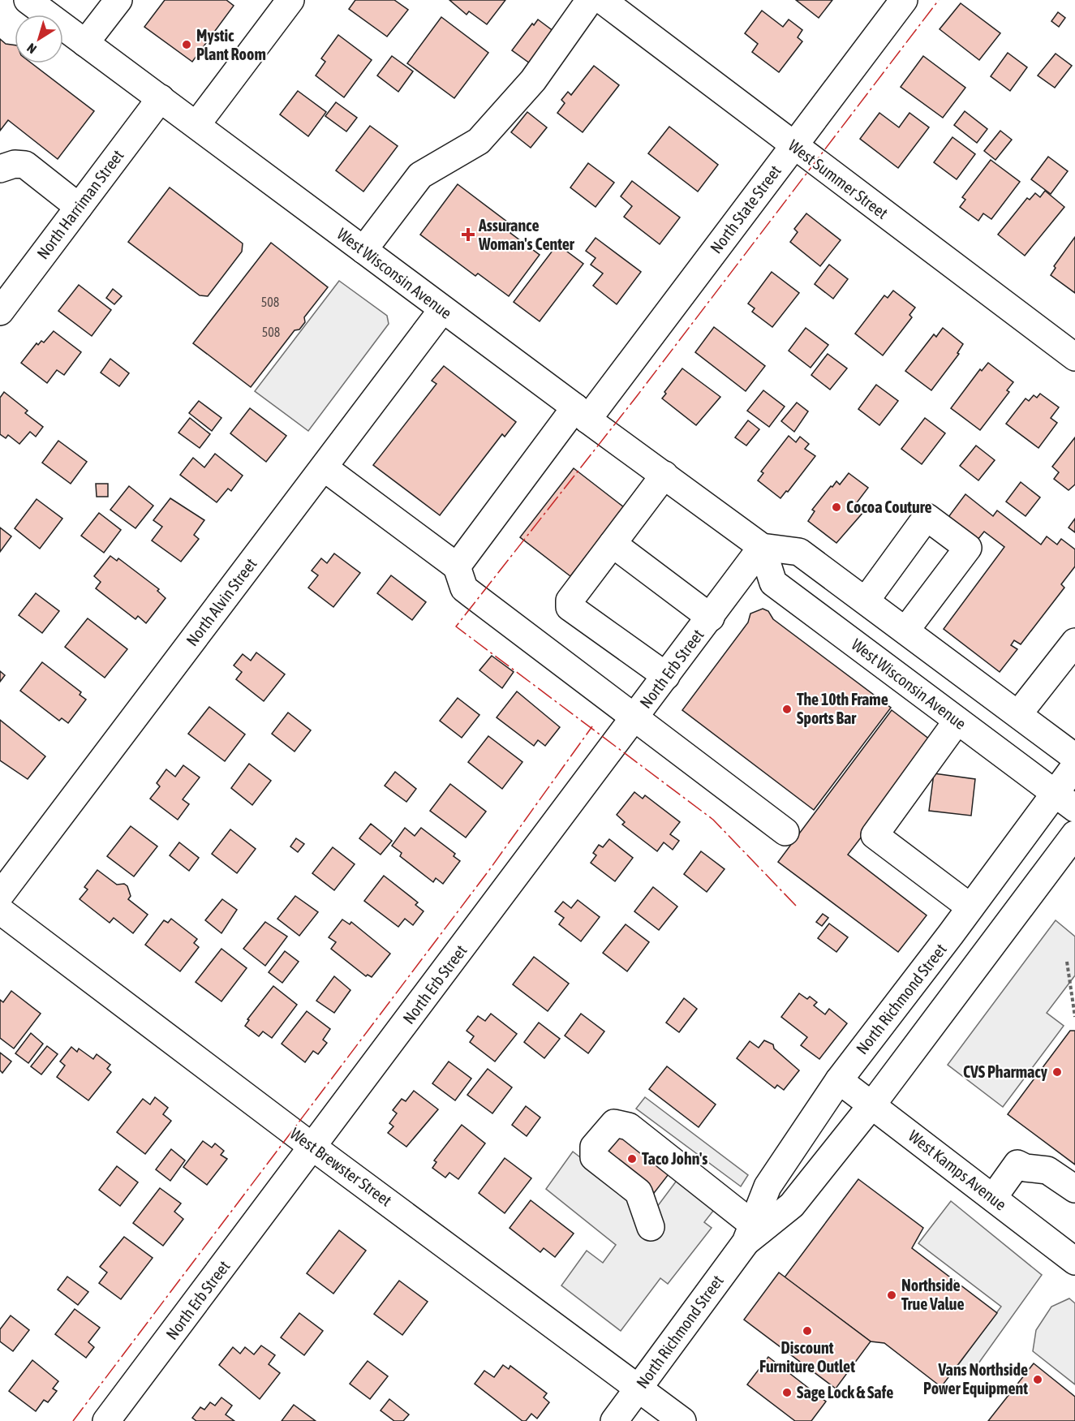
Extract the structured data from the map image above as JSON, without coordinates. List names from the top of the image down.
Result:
{
  "streets": {
    "street": [
      "West Summer Street",
      "North Harriman Street",
      "North State Street",
      "West Wisconsin Avenue",
      "North Alvin Street",
      "North Erb Street",
      "North Richmond Street",
      "West Brewster Street",
      "West Kamps Avenue"
    ]
  },
  "crossings": [
    ["West Summer Street", "North State Street"],
    ["North Harriman Street", "West Wisconsin Avenue"],
    ["North State Street", "West Wisconsin Avenue"],
    ["West Wisconsin Avenue", "North Alvin Street"],
    ["West Wisconsin Avenue", "North Erb Street"],
    ["West Wisconsin Avenue", "North Richmond Street"],
    ["North Erb Street", "West Brewster Street"],
    ["North Richmond Street", "West Brewster Street"],
    ["North Richmond Street", "West Kamps Avenue"]
  ],
  "places": {
    "other": [
      "Mystic Plant Room",
      "Cocoa Couture",
      "The 10th Frame Sports Bar",
      "CVS Pharmacy",
      "Taco John's",
      "Northside True Value",
      "Discount Furniture Outlet",
      "Vans Northside Power Equipment",
      "Sage Lock & Safe"
    ],
    "health": ["Assurance Woman's Center"]
  },
  "house_numbers": ["508", "508"],
  "north": "bottom left"
}
